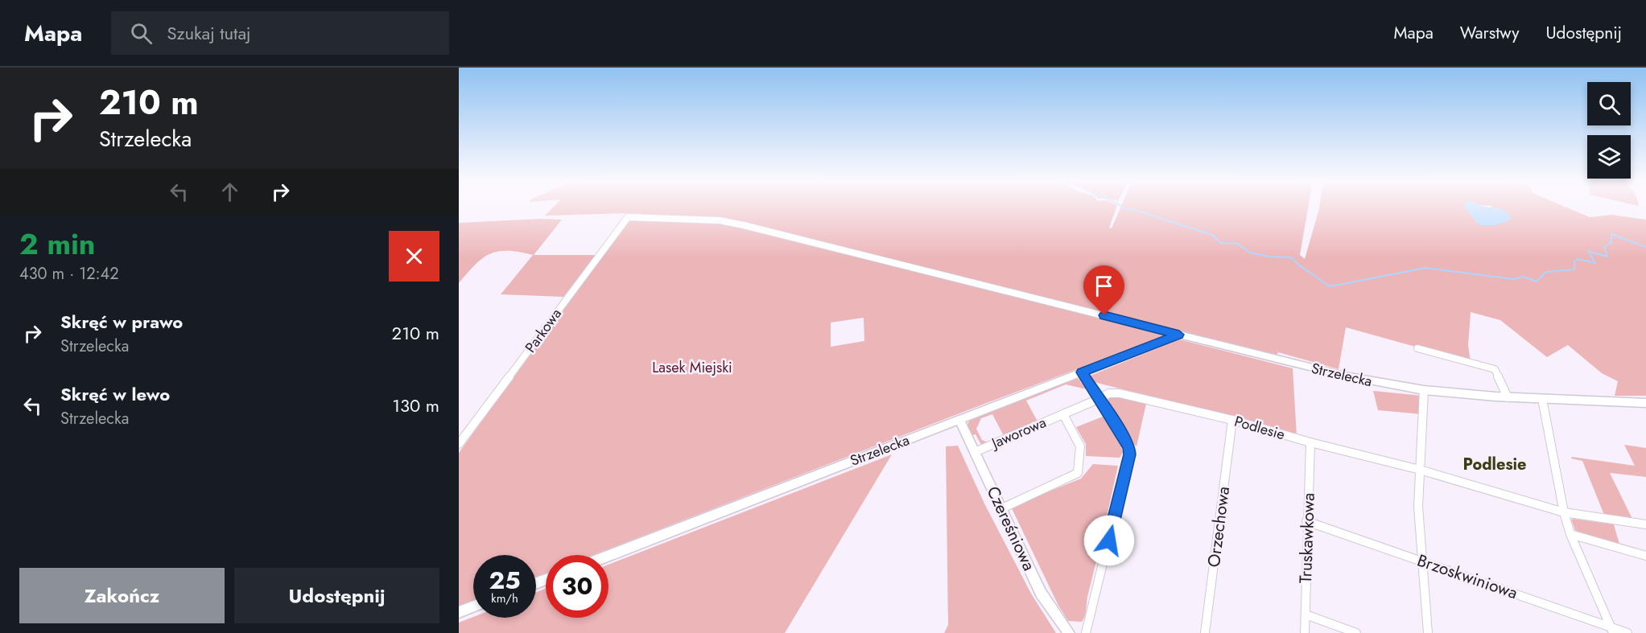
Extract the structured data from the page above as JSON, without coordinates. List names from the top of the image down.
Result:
{
  "streets": {
    "street": [
      "Parkowa",
      "Strzelecka",
      "Podlesie",
      "Jaworowa",
      "Orzechowa",
      "Czereśniowa",
      "Truskawkowa",
      "Brzoskwiniowa"
    ]
  },
  "crossings": [
    ["Parkowa", "Strzelecka"],
    ["Strzelecka", "Czereśniowa"],
    ["Podlesie", "Jaworowa"],
    ["Podlesie", "Orzechowa"],
    ["Podlesie", "Truskawkowa"],
    ["Jaworowa", "Czereśniowa"],
    ["Truskawkowa", "Brzoskwiniowa"]
  ],
  "districts": ["Podlesie"],
  "parks": ["Lasek Miejski"],
  "page": {
    "header": "Mapa",
    "search": "Szukaj tutaj",
    "nav": ["Mapa", "Warstwy", "Udostępnij"],
    "turn": ["210 m", "Strzelecka"],
    "heading": ["2 min", "430 m · 12:42"],
    "list": [
      {
        "name": "Skręć w prawo",
        "note": "Strzelecka",
        "value": "210 m"
      },
      {
        "name": "Skręć w lewo",
        "note": "Strzelecka",
        "value": "130 m"
      }
    ],
    "speed": "25 km/h",
    "limit": "30",
    "buttons": ["Zakończ", "Udostępnij"]
  }
}
